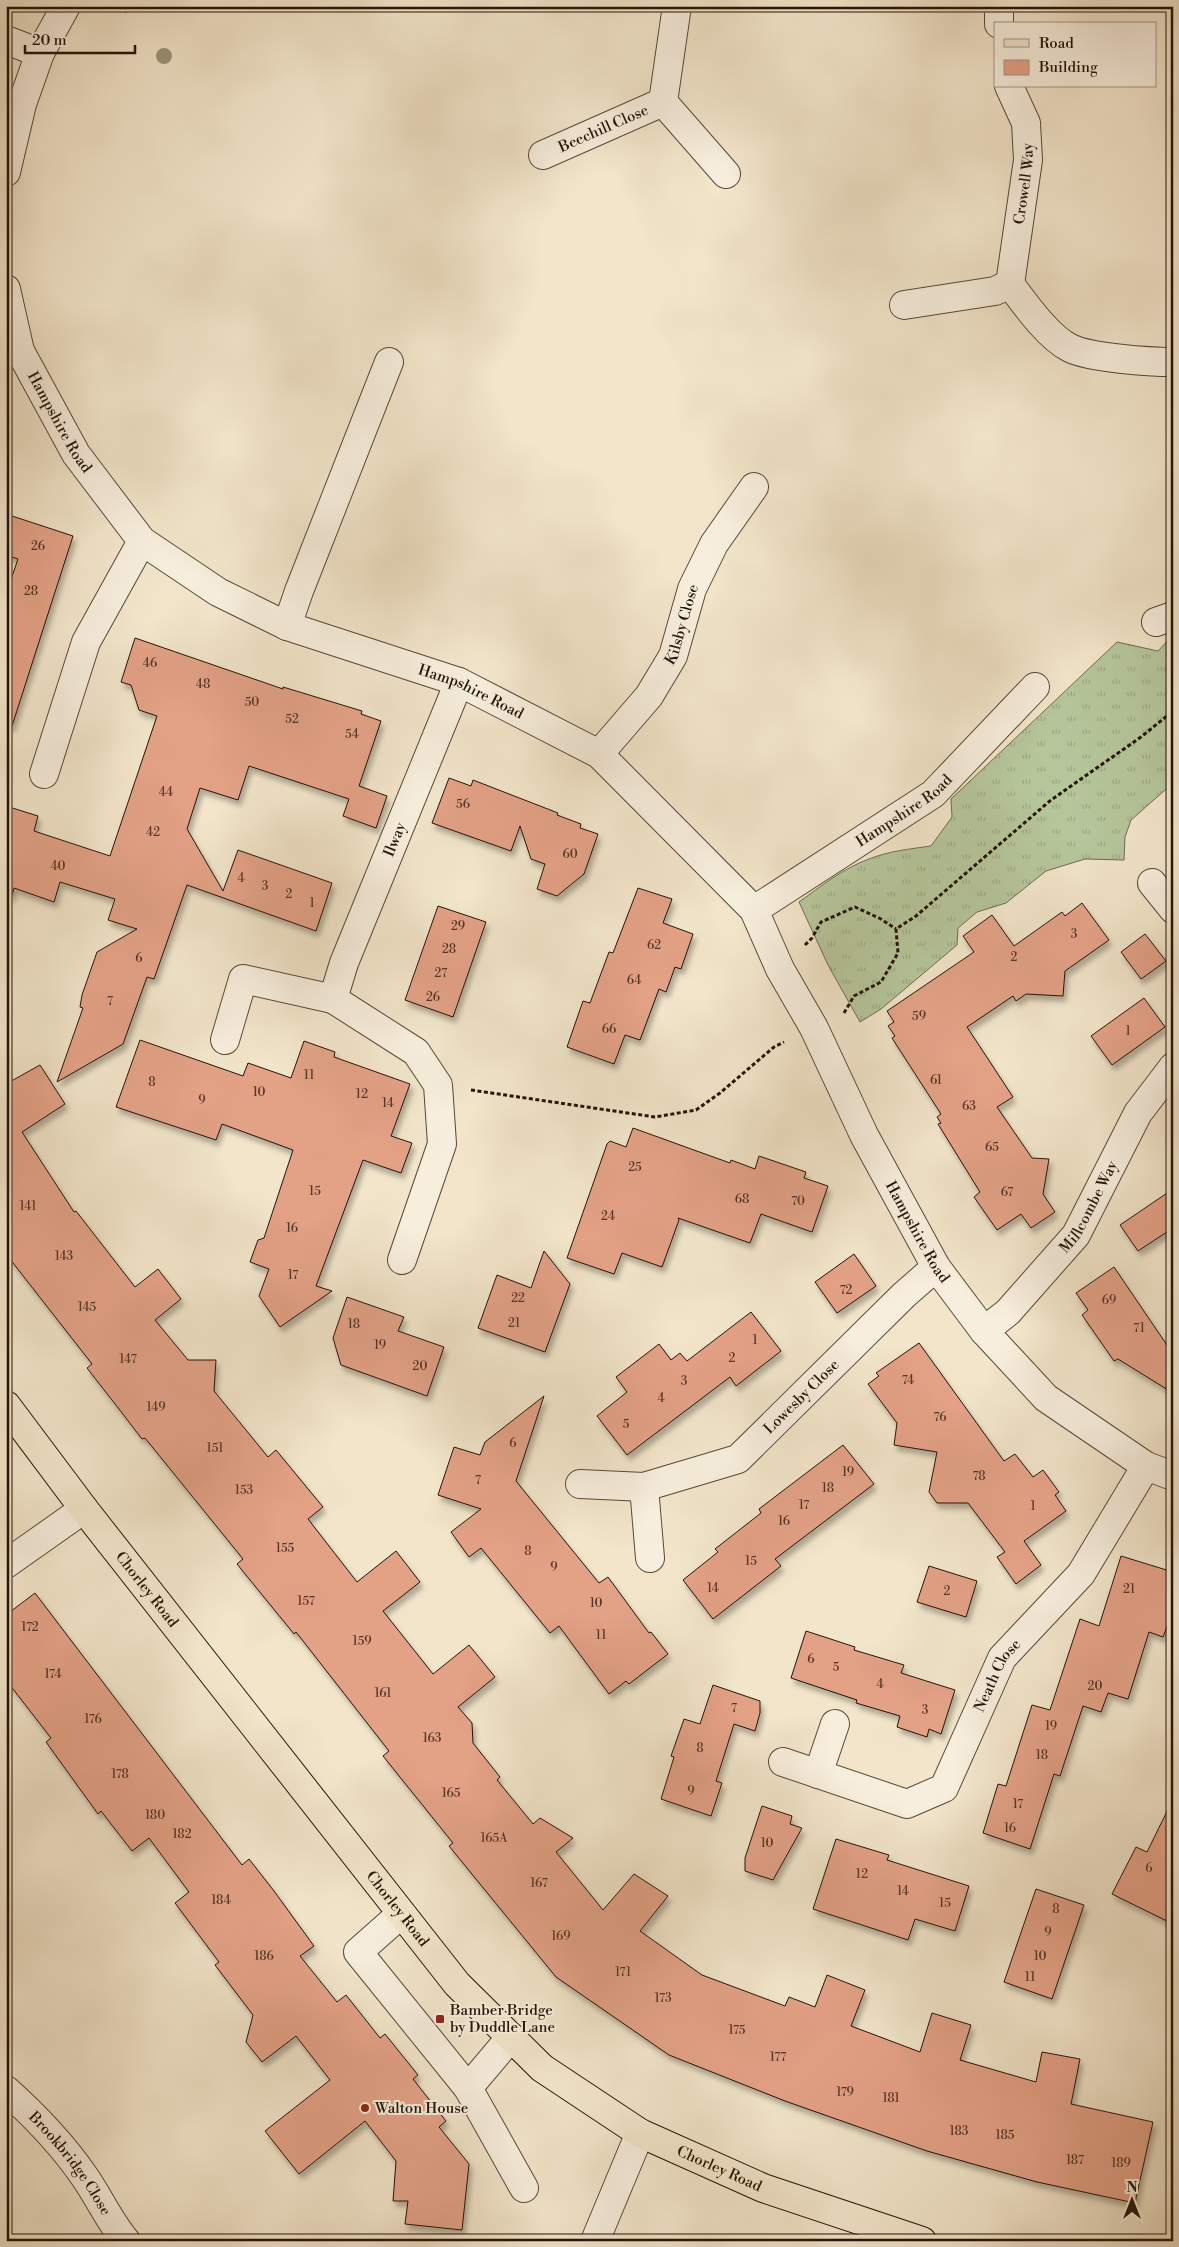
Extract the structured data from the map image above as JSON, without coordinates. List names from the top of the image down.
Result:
{
  "streets": {
    "main road": ["Chorley Road"],
    "street": [
      "Beechill Close",
      "Crowell Way",
      "Hampshire Road",
      "Kilsby Close",
      "Ilway",
      "Millcombe Way",
      "Lowesby Close",
      "Neath Close",
      "Brookbridge Close"
    ]
  },
  "crossings": [
    ["Hampshire Road", "Kilsby Close"],
    ["Hampshire Road", "Ilway"],
    ["Hampshire Road", "Millcombe Way"],
    ["Hampshire Road", "Lowesby Close"],
    ["Hampshire Road", "Neath Close"]
  ],
  "places": {
    "transit": ["Bamber Bridge by Duddle Lane"],
    "other": ["Walton House"]
  },
  "house_numbers": [
    "26",
    "28",
    "46",
    "48",
    "50",
    "52",
    "54",
    "44",
    "56",
    "42",
    "60",
    "40",
    "4",
    "3",
    "2",
    "1",
    "29",
    "3",
    "62",
    "28",
    "2",
    "6",
    "27",
    "64",
    "26",
    "7",
    "59",
    "66",
    "1",
    "11",
    "61",
    "8",
    "10",
    "12",
    "9",
    "14",
    "63",
    "65",
    "25",
    "15",
    "67",
    "68",
    "70",
    "141",
    "24",
    "16",
    "143",
    "17",
    "72",
    "22",
    "69",
    "145",
    "21",
    "18",
    "71",
    "1",
    "19",
    "2",
    "147",
    "20",
    "74",
    "3",
    "4",
    "149",
    "76",
    "5",
    "6",
    "151",
    "19",
    "78",
    "7",
    "18",
    "153",
    "17",
    "1",
    "16",
    "155",
    "8",
    "15",
    "9",
    "14",
    "21",
    "2",
    "157",
    "10",
    "172",
    "11",
    "159",
    "6",
    "5",
    "174",
    "4",
    "20",
    "161",
    "7",
    "3",
    "176",
    "19",
    "163",
    "8",
    "18",
    "178",
    "9",
    "165",
    "17",
    "180",
    "16",
    "182",
    "165A",
    "10",
    "6",
    "12",
    "167",
    "14",
    "184",
    "15",
    "8",
    "9",
    "169",
    "186",
    "10",
    "171",
    "11",
    "173",
    "175",
    "177",
    "179",
    "181",
    "183",
    "185",
    "187",
    "189"
  ],
  "legend": ["Road", "Building"],
  "scale_bar": "20 m",
  "north": "top"
}
